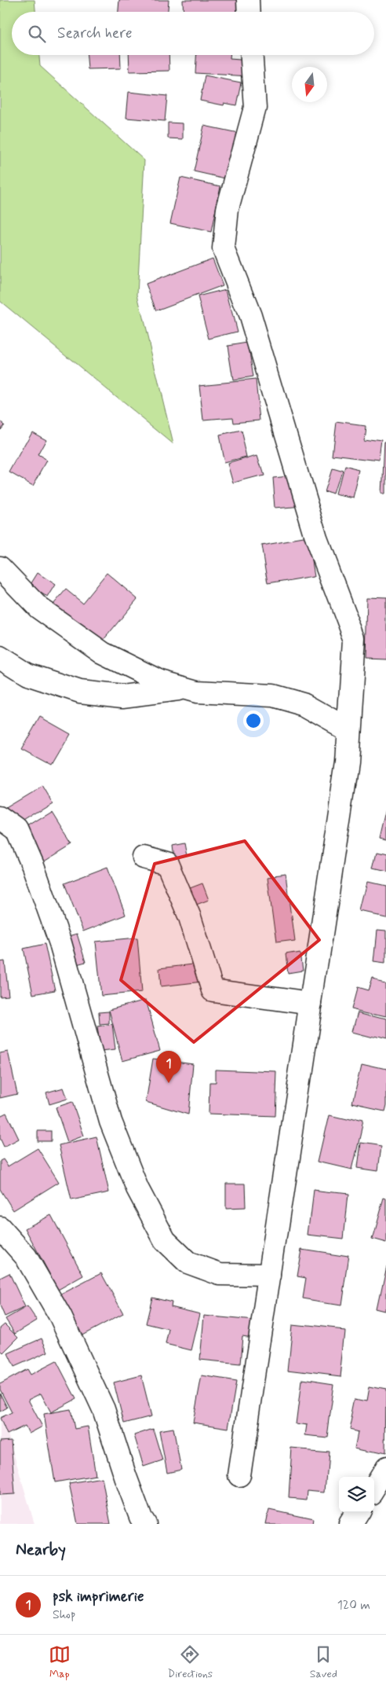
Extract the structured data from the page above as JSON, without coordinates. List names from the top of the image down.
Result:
{
  "north": "bottom",
  "page": {
    "search": "Search here",
    "pins": "1",
    "heading": "Nearby",
    "list": [
      {
        "mark": "1",
        "name": "psk imprimerie",
        "note": "Shop",
        "value": "120 m"
      }
    ],
    "nav": ["Map", "Directions", "Saved"]
  }
}
